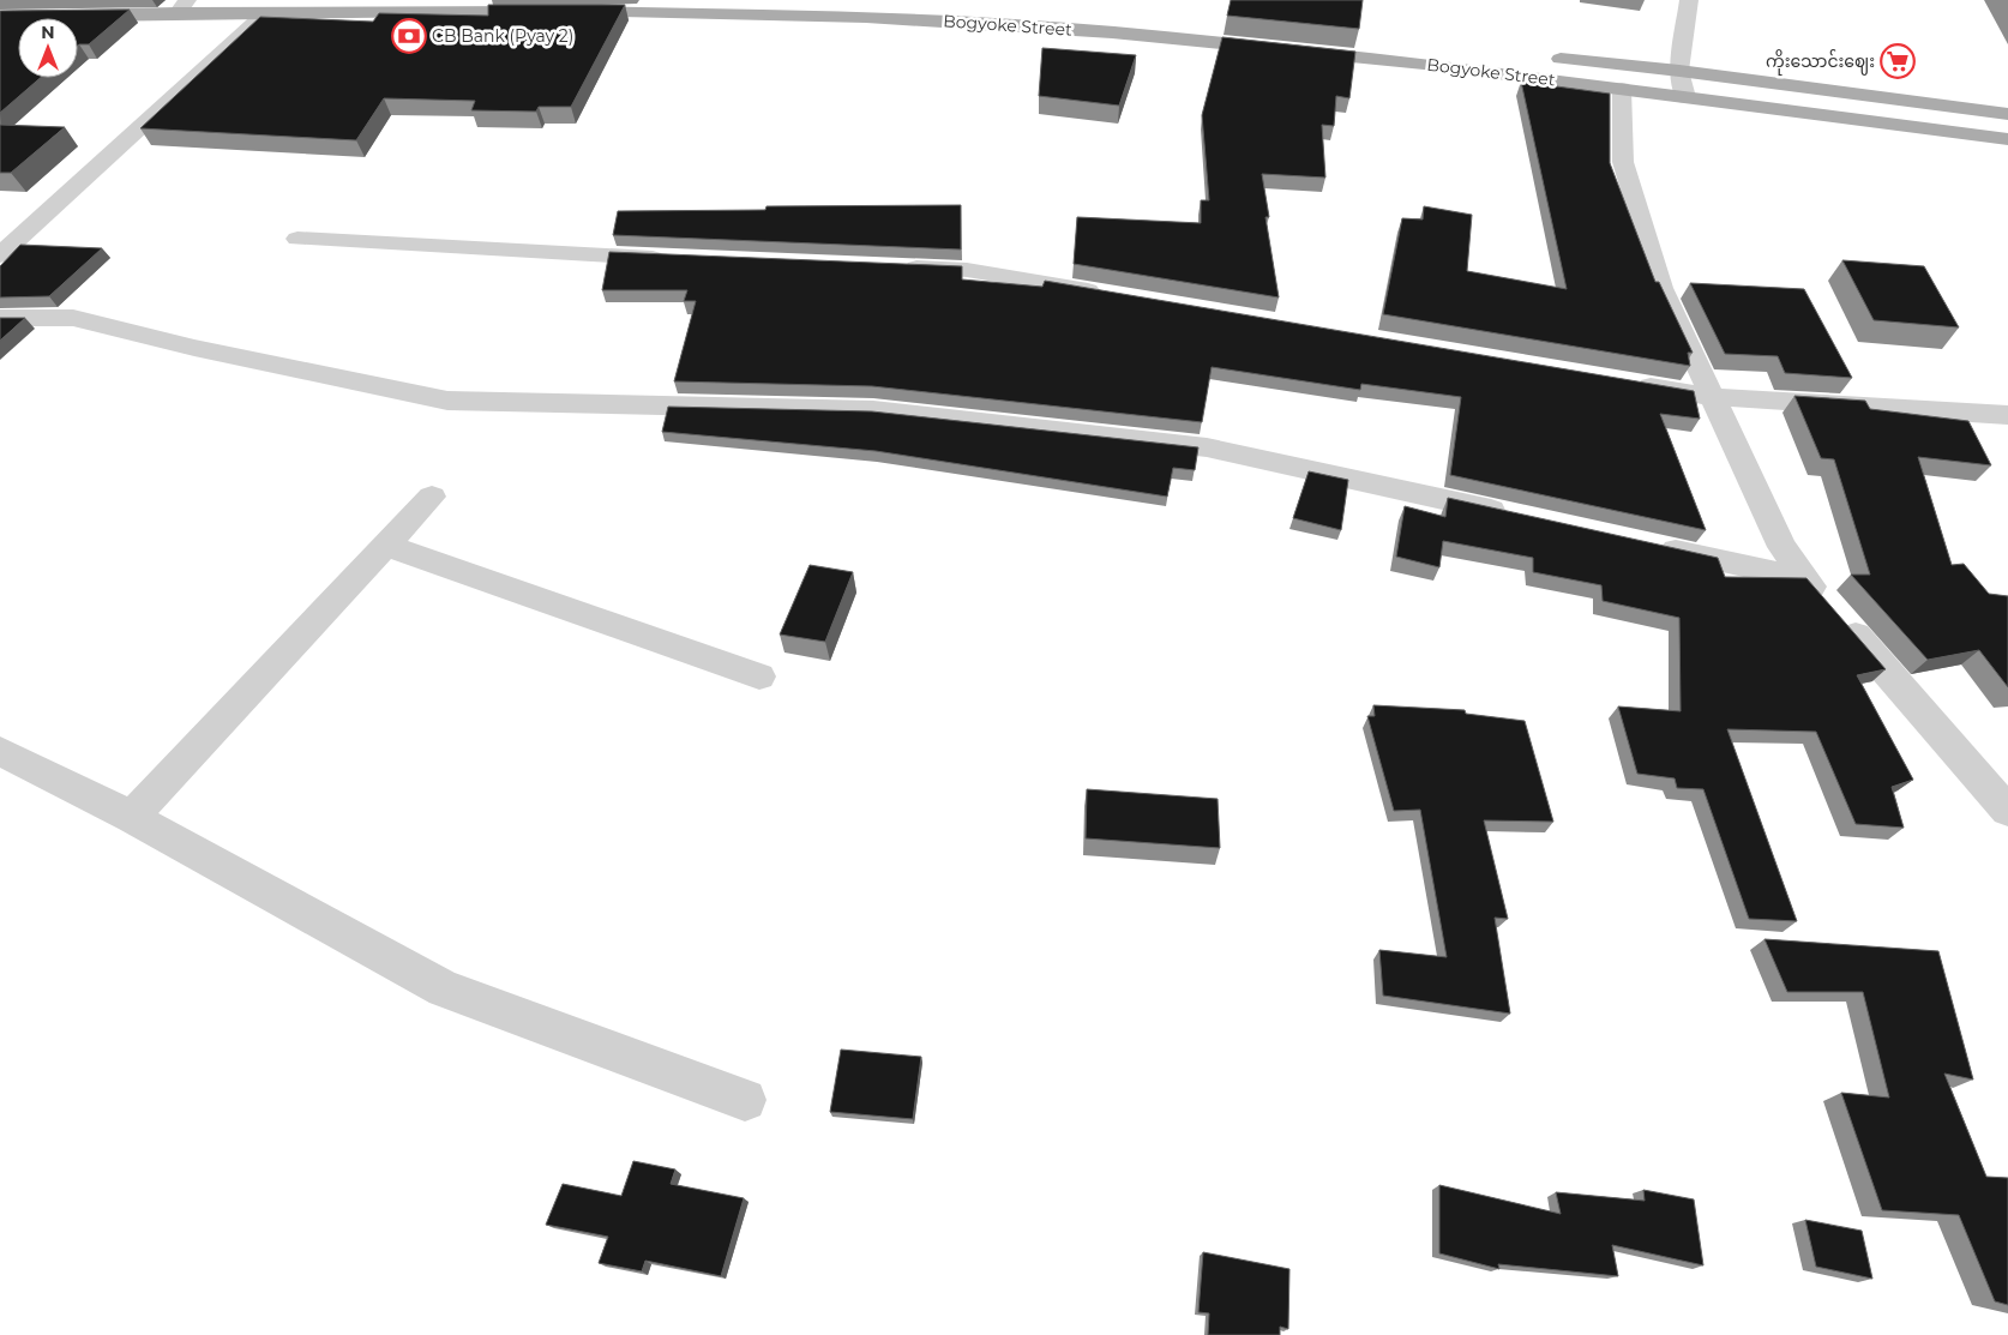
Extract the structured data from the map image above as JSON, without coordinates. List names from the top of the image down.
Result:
{
  "streets": {
    "main road": ["Bogyoke Street"]
  },
  "places": {
    "bank": ["CB Bank (Pyay 2)"],
    "supermarket": ["ကိုးသောင်းဈေး"]
  },
  "north": "top"
}
